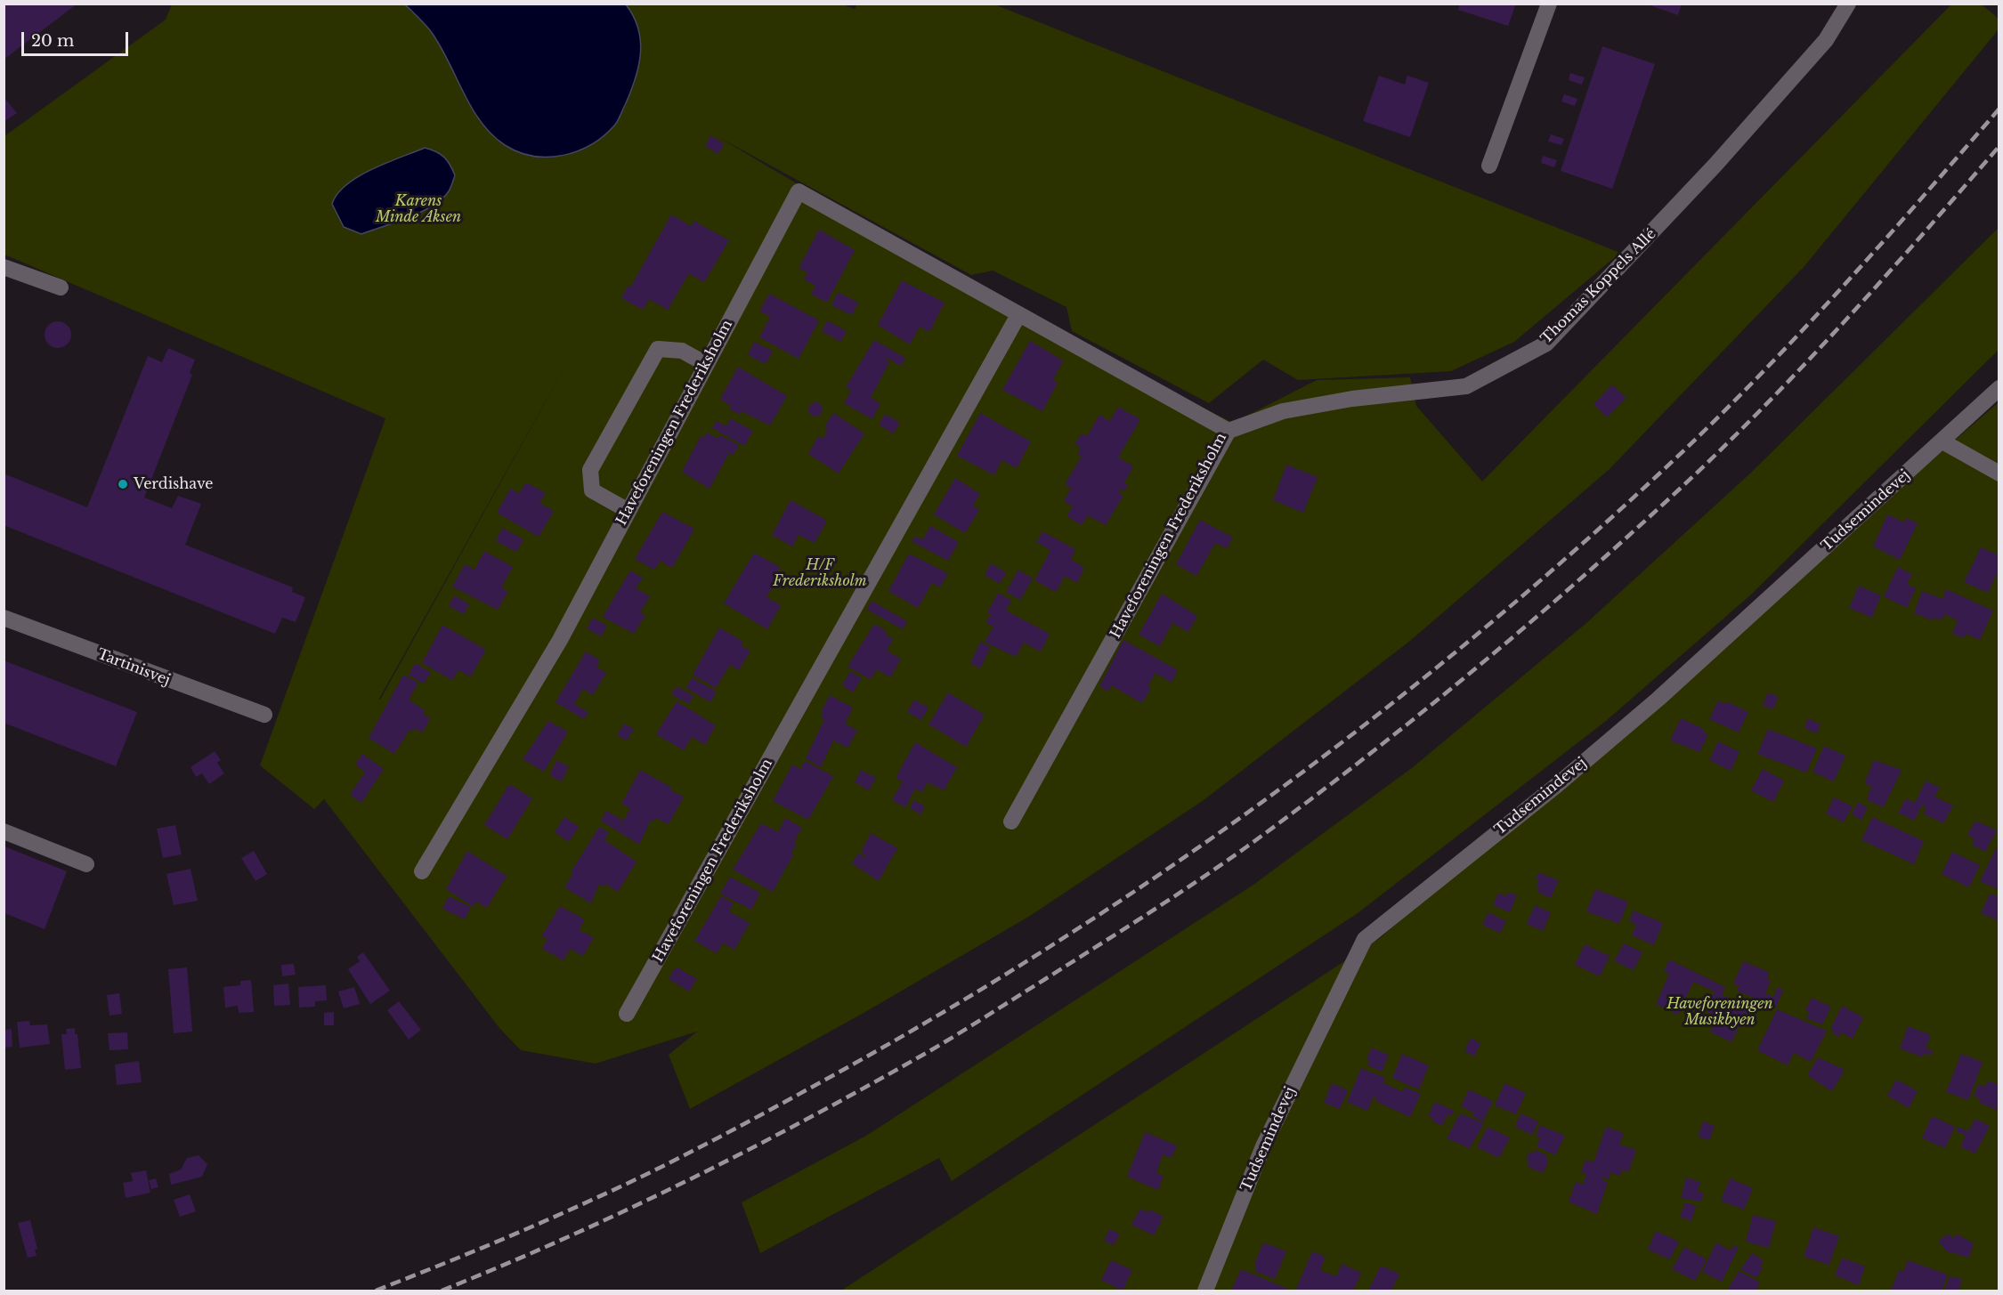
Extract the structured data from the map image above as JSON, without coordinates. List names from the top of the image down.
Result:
{
  "streets": {
    "street": [
      "Thomas Koppels Allé",
      "Haveforeningen Frederiksholm",
      "Tudsemindevej",
      "Tartinisvej"
    ]
  },
  "crossings": [
    ["Thomas Koppels Allé", "Haveforeningen Frederiksholm"]
  ],
  "parks": ["Karens Minde Aksen", "H/F Frederiksholm", "Haveforeningen Musikbyen"],
  "places": ["Verdishave"],
  "scale_bar": "20 m"
}
